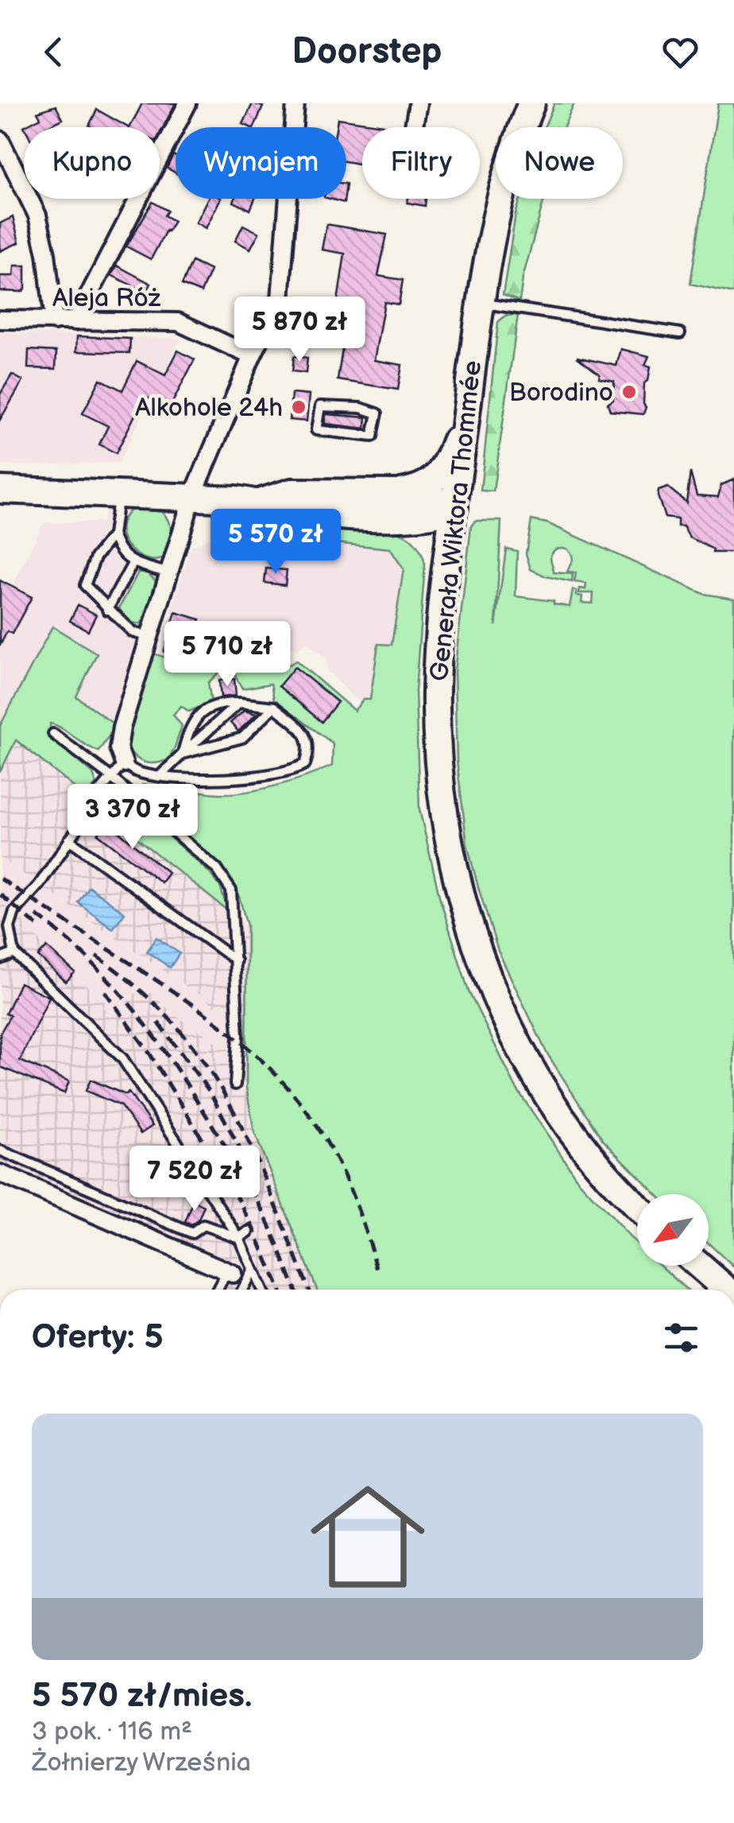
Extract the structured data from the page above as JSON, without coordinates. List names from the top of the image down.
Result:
{
  "streets": {
    "main road": ["Generała Wiktora Thommée"],
    "street": ["Aleja Róż"]
  },
  "places": ["Borodino", "Alkohole 24h"],
  "north": "bottom left",
  "page": {
    "header": "Doorstep",
    "chip": [
      "Kupno",
      "Wynajem",
      "Filtry",
      "Nowe"
    ],
    "price": [
      "5 870 zł",
      "5 570 zł",
      "5 710 zł",
      "3 370 zł",
      "7 520 zł"
    ],
    "heading": "Oferty: 5",
    "list": [
      {
        "name": "5 570 zł/mies.",
        "note": "3 pok. · 116 m² · Żołnierzy Września"
      }
    ]
  }
}
